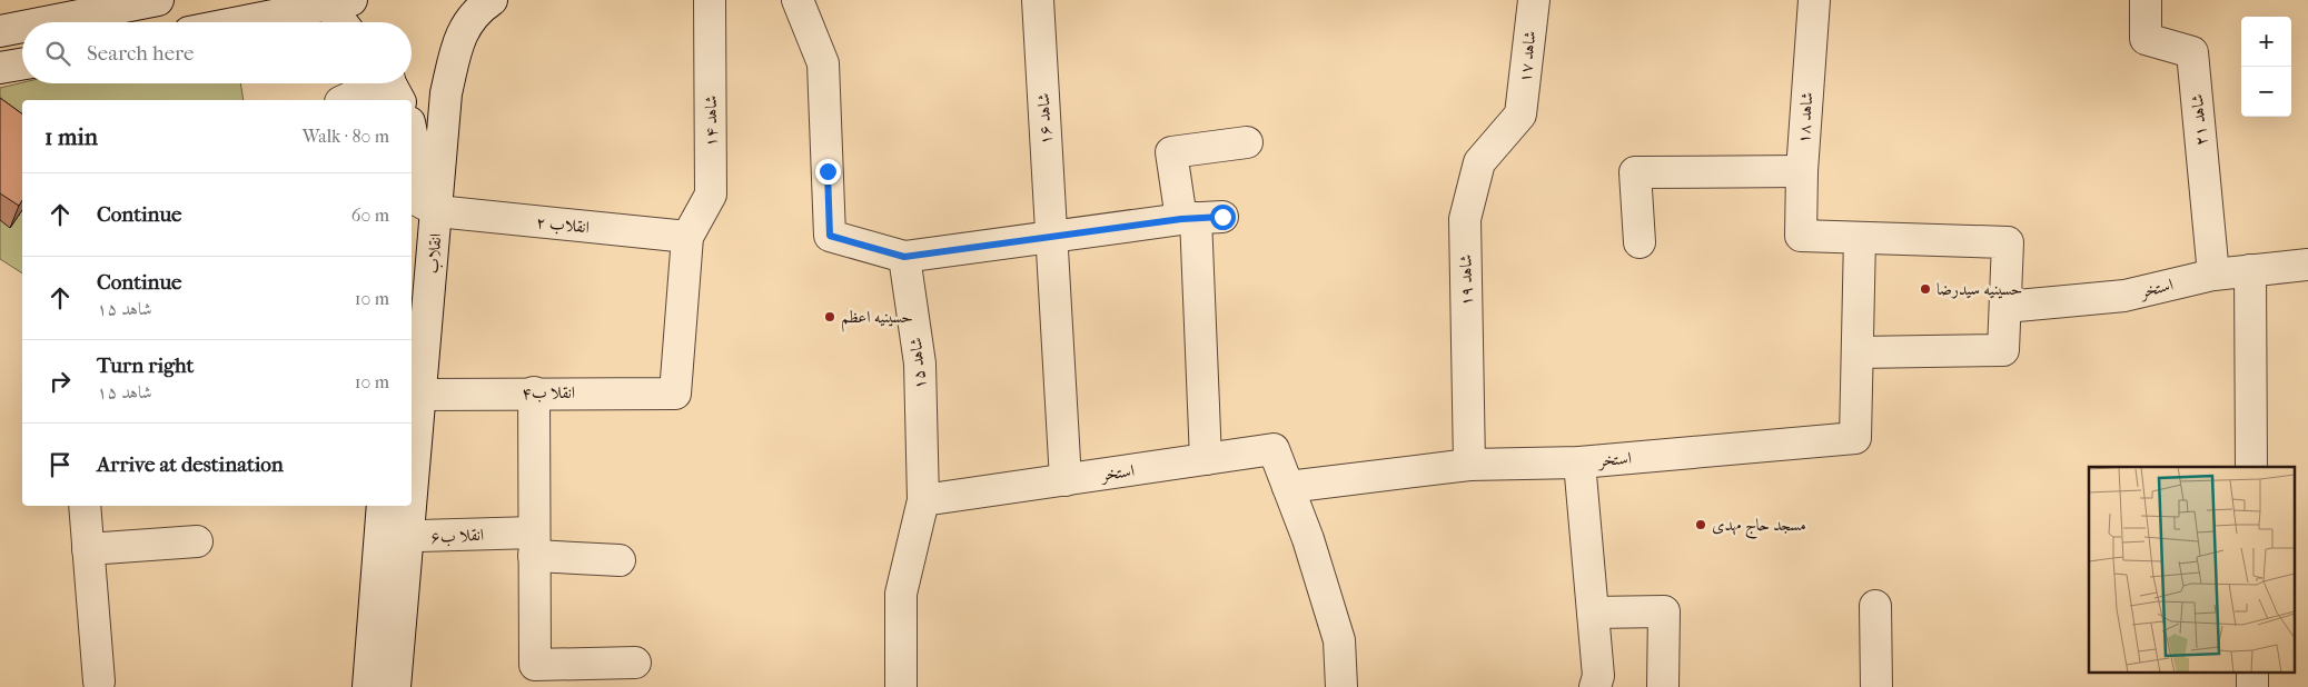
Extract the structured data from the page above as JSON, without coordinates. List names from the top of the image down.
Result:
{
  "streets": {
    "street": [
      "شاهد ۱۷",
      "شاهد ۱۸",
      "شاهد ۱۶",
      "شاهد ۲۱",
      "شاهد ۱۴",
      "انقلاب ۲",
      "انقلاب",
      "شاهد ۱۹",
      "استخر",
      "شاهد ۱۵",
      "انقلا ب۴",
      "انقلا ب۶"
    ]
  },
  "crossings": [
    ["شاهد ۱۷", "شاهد ۱۹"],
    ["شاهد ۱۸", "استخر"],
    ["شاهد ۱۶", "استخر"],
    ["شاهد ۲۱", "استخر"],
    ["شاهد ۱۴", "انقلاب ۲"],
    ["شاهد ۱۴", "انقلا ب۴"],
    ["انقلاب ۲", "انقلاب"],
    ["انقلاب ۲", "انقلا ب۴"],
    ["انقلاب", "انقلا ب۴"],
    ["انقلاب", "انقلا ب۶"],
    ["شاهد ۱۹", "استخر"],
    ["استخر", "شاهد ۱۵"]
  ],
  "places": ["حسینیه سیدرضا", "حسینیه اعظم", "مسجد حاج مهدی"],
  "page": {
    "map_buttons": ["+", "−"],
    "search": "Search here",
    "heading": ["1 min", "Walk · 80 m"],
    "list": [
      ["Continue", "60 m"],
      ["Continue", "شاهد ۱۵", "10 m"],
      ["Turn right", "شاهد ۱۵", "10 m"],
      "Arrive at destination"
    ]
  }
}
